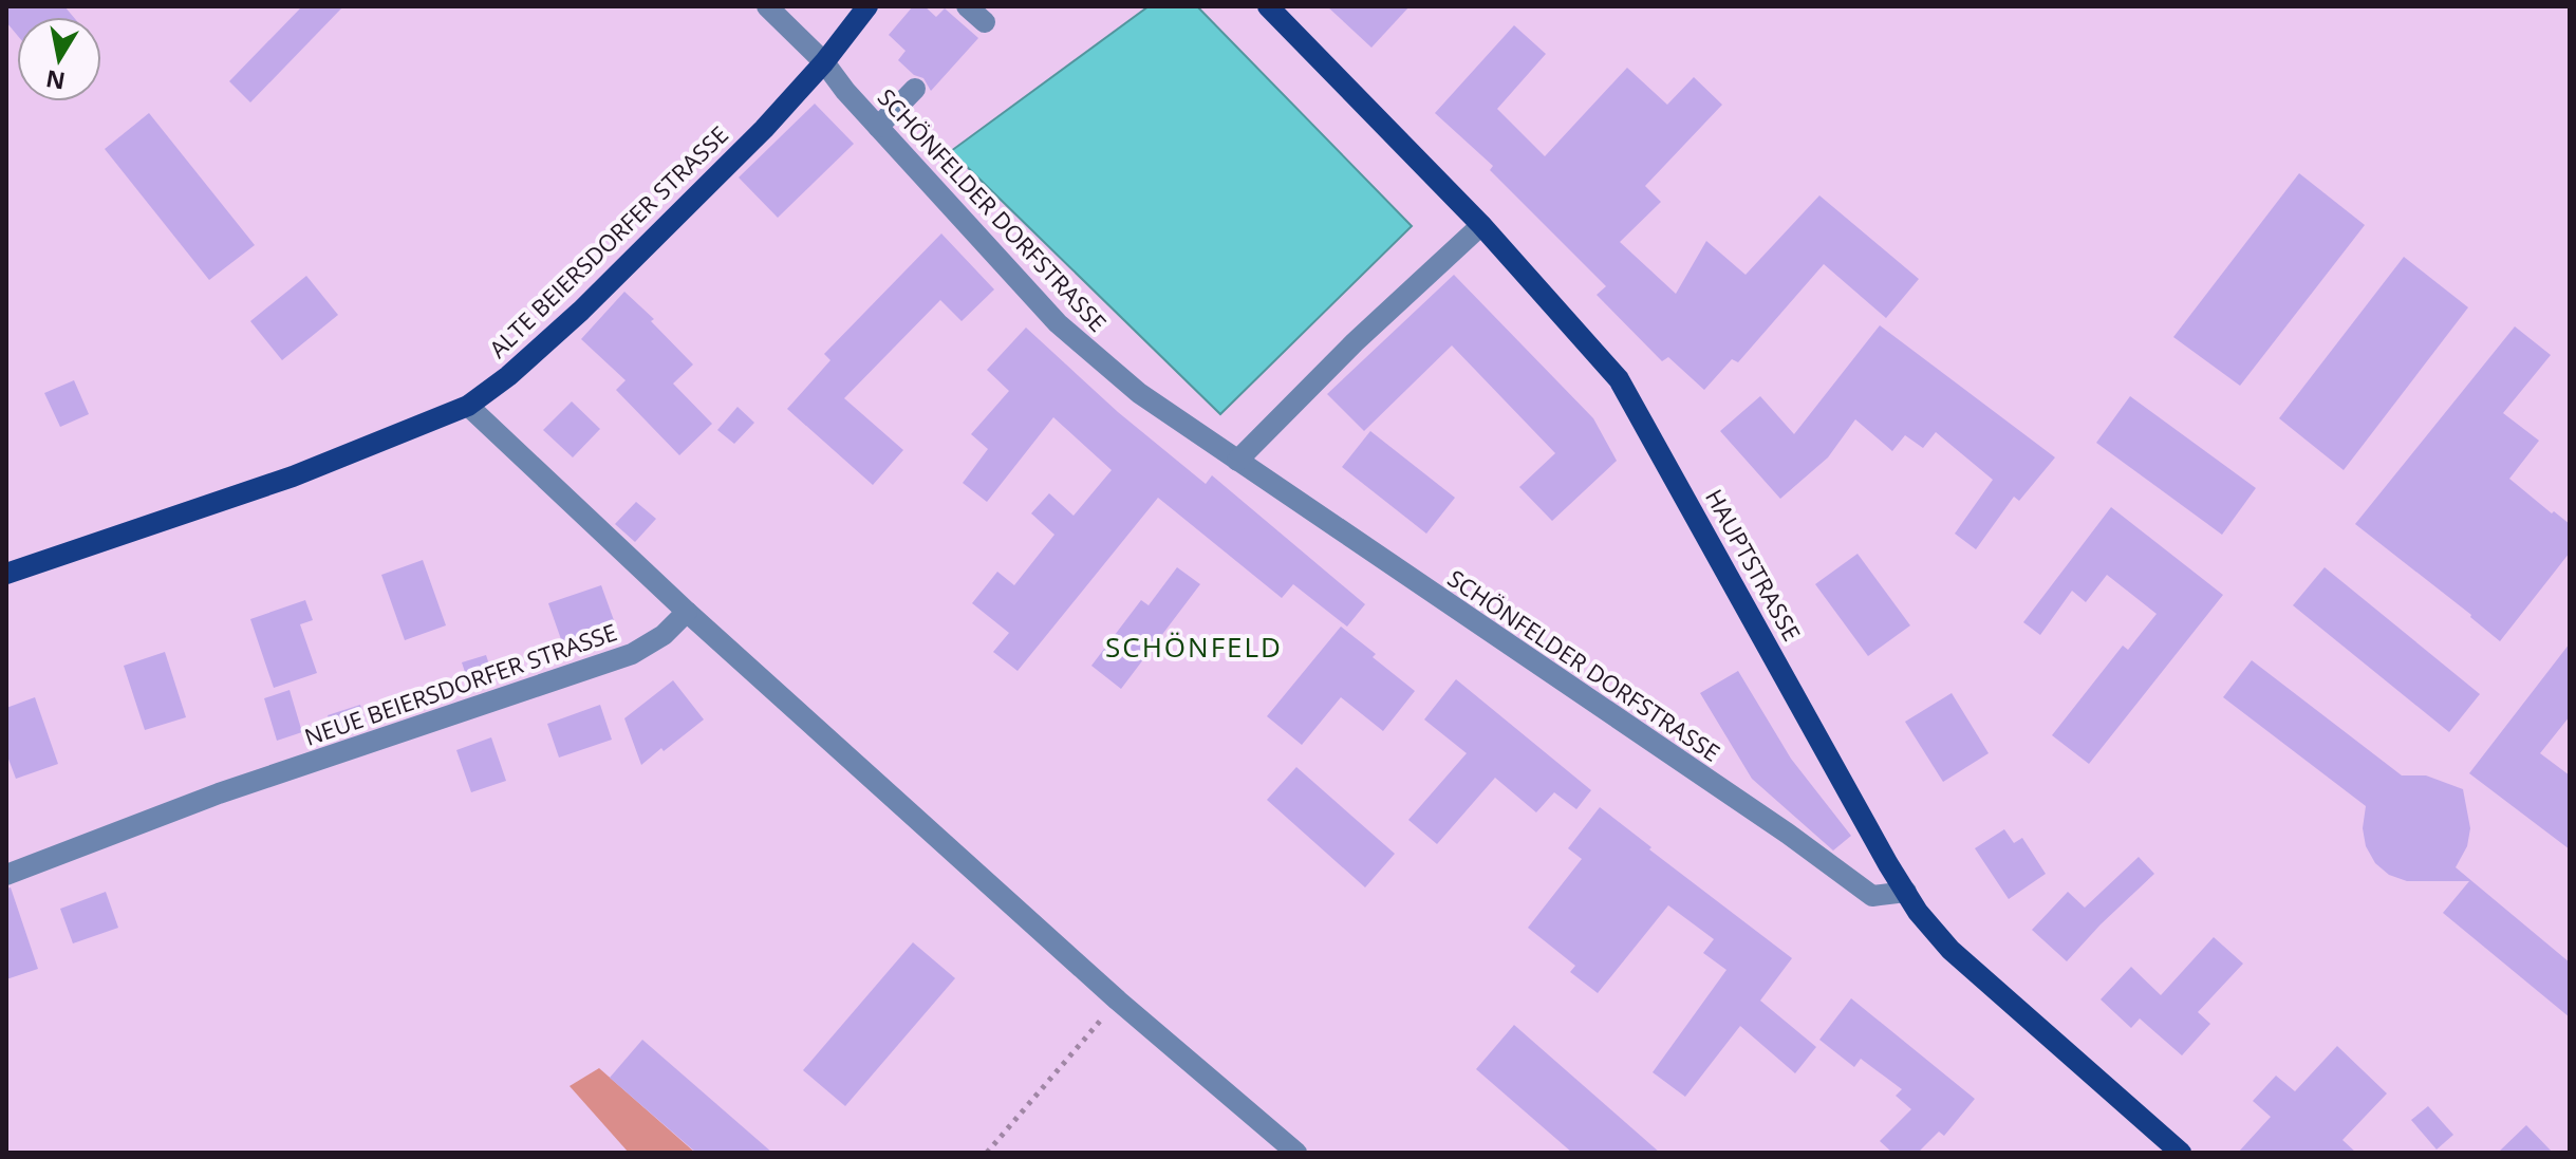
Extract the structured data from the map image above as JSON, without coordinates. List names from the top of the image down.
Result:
{
  "streets": {
    "main road": ["ALTE BEIERSDORFER STRASSE", "HAUPTSTRASSE"],
    "street": ["SCHÖNFELDER DORFSTRASSE", "NEUE BEIERSDORFER STRASSE"]
  },
  "crossings": [
    ["SCHÖNFELDER DORFSTRASSE", "ALTE BEIERSDORFER STRASSE"],
    ["SCHÖNFELDER DORFSTRASSE", "HAUPTSTRASSE"]
  ],
  "districts": ["SCHÖNFELD"],
  "north": "bottom"
}
